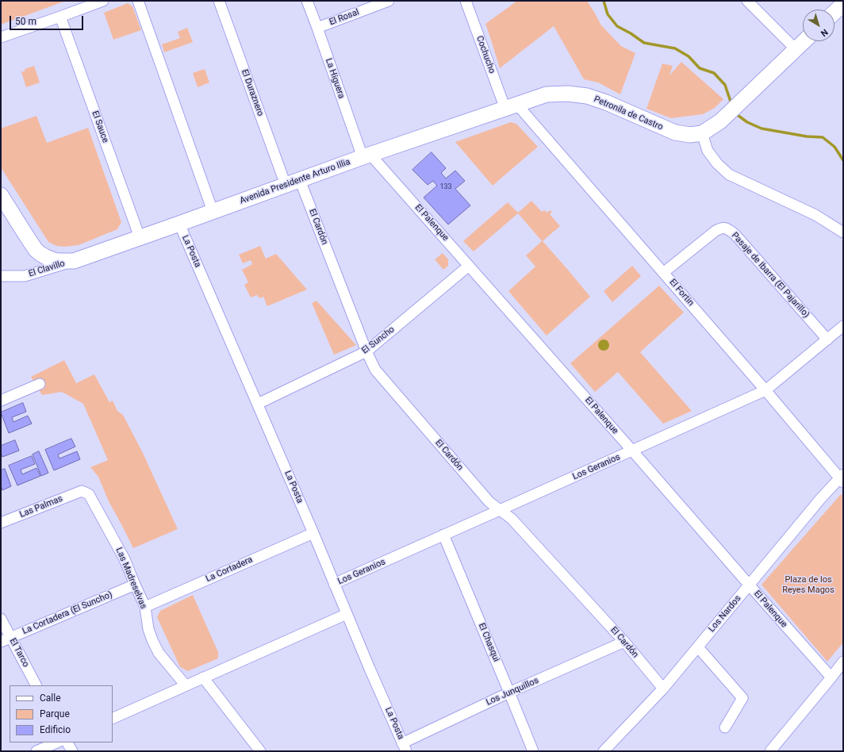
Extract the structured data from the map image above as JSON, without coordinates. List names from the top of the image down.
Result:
{
  "streets": {
    "main road": ["Petronila de Castro", "Avenida Presidente Arturo Illia"],
    "street": [
      "El Rosal",
      "Cochucho",
      "La Higuera",
      "El Duraznero",
      "El Sauce",
      "El Palenque",
      "El Cardón",
      "La Posta",
      "El Clavillo",
      "Pasaje de Ibarra (El Pajarillo)",
      "El Fortin",
      "El Suncho",
      "Los Geranios",
      "Las Palmas",
      "La Cortadera",
      "Las Madreselvas",
      "La Cortadera (El Suncho)",
      "Los Nardos",
      "El Chasqui",
      "El Tarco",
      "Los Junquillos"
    ]
  },
  "crossings": [
    ["El Rosal", "La Higuera"],
    ["Cochucho", "Petronila de Castro"],
    ["Cochucho", "Avenida Presidente Arturo Illia"],
    ["Cochucho", "El Fortin"],
    ["La Higuera", "Avenida Presidente Arturo Illia"],
    ["La Higuera", "El Palenque"],
    ["El Duraznero", "Avenida Presidente Arturo Illia"],
    ["Petronila de Castro", "Avenida Presidente Arturo Illia"],
    ["Petronila de Castro", "El Fortin"],
    ["El Sauce", "Avenida Presidente Arturo Illia"],
    ["Avenida Presidente Arturo Illia", "El Palenque"],
    ["Avenida Presidente Arturo Illia", "El Cardón"],
    ["Avenida Presidente Arturo Illia", "La Posta"],
    ["Avenida Presidente Arturo Illia", "El Clavillo"],
    ["Avenida Presidente Arturo Illia", "El Fortin"],
    ["El Palenque", "El Suncho"],
    ["El Palenque", "Los Geranios"],
    ["El Palenque", "Los Nardos"],
    ["El Cardón", "El Suncho"],
    ["El Cardón", "Los Geranios"],
    ["El Cardón", "Los Nardos"],
    ["El Cardón", "Los Junquillos"],
    ["La Posta", "El Suncho"],
    ["La Posta", "Los Geranios"],
    ["La Posta", "La Cortadera"],
    ["La Posta", "Los Junquillos"],
    ["Pasaje de Ibarra (El Pajarillo)", "El Fortin"],
    ["Pasaje de Ibarra (El Pajarillo)", "Los Geranios"],
    ["El Fortin", "Los Geranios"],
    ["El Fortin", "Los Nardos"],
    ["Los Geranios", "El Chasqui"],
    ["Las Palmas", "Las Madreselvas"],
    ["La Cortadera", "Las Madreselvas"],
    ["Las Madreselvas", "La Cortadera (El Suncho)"],
    ["La Cortadera (El Suncho)", "El Tarco"],
    ["El Chasqui", "Los Junquillos"]
  ],
  "parks": ["Plaza de los Reyes Magos"],
  "house_numbers": ["133"],
  "legend": ["Calle", "Parque", "Edificio"],
  "scale_bar": "50 m",
  "north": "bottom right"
}
